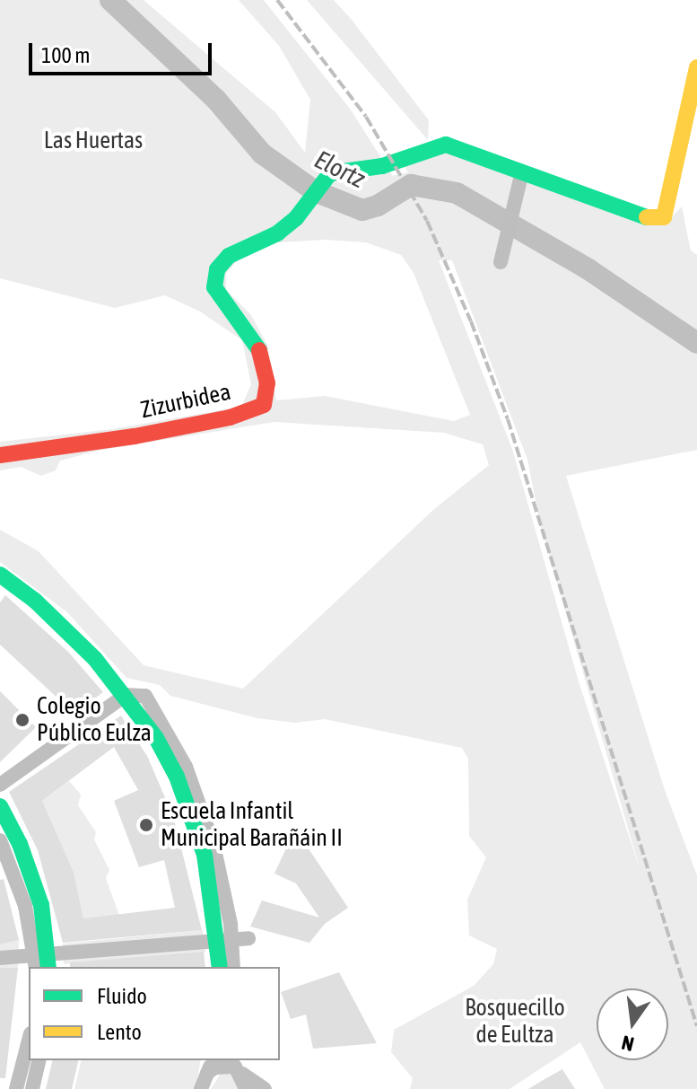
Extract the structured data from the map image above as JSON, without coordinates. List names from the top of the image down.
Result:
{
  "streets": {
    "street": ["Zizurbidea"]
  },
  "water": ["Elortz"],
  "parks": ["Las Huertas", "Bosquecillo de Eultza"],
  "places": ["Colegio Público Eulza", "Escuela Infantil Municipal Barañáin II"],
  "legend": ["Fluido", "Lento"],
  "scale_bar": "100 m",
  "north": "bottom"
}
